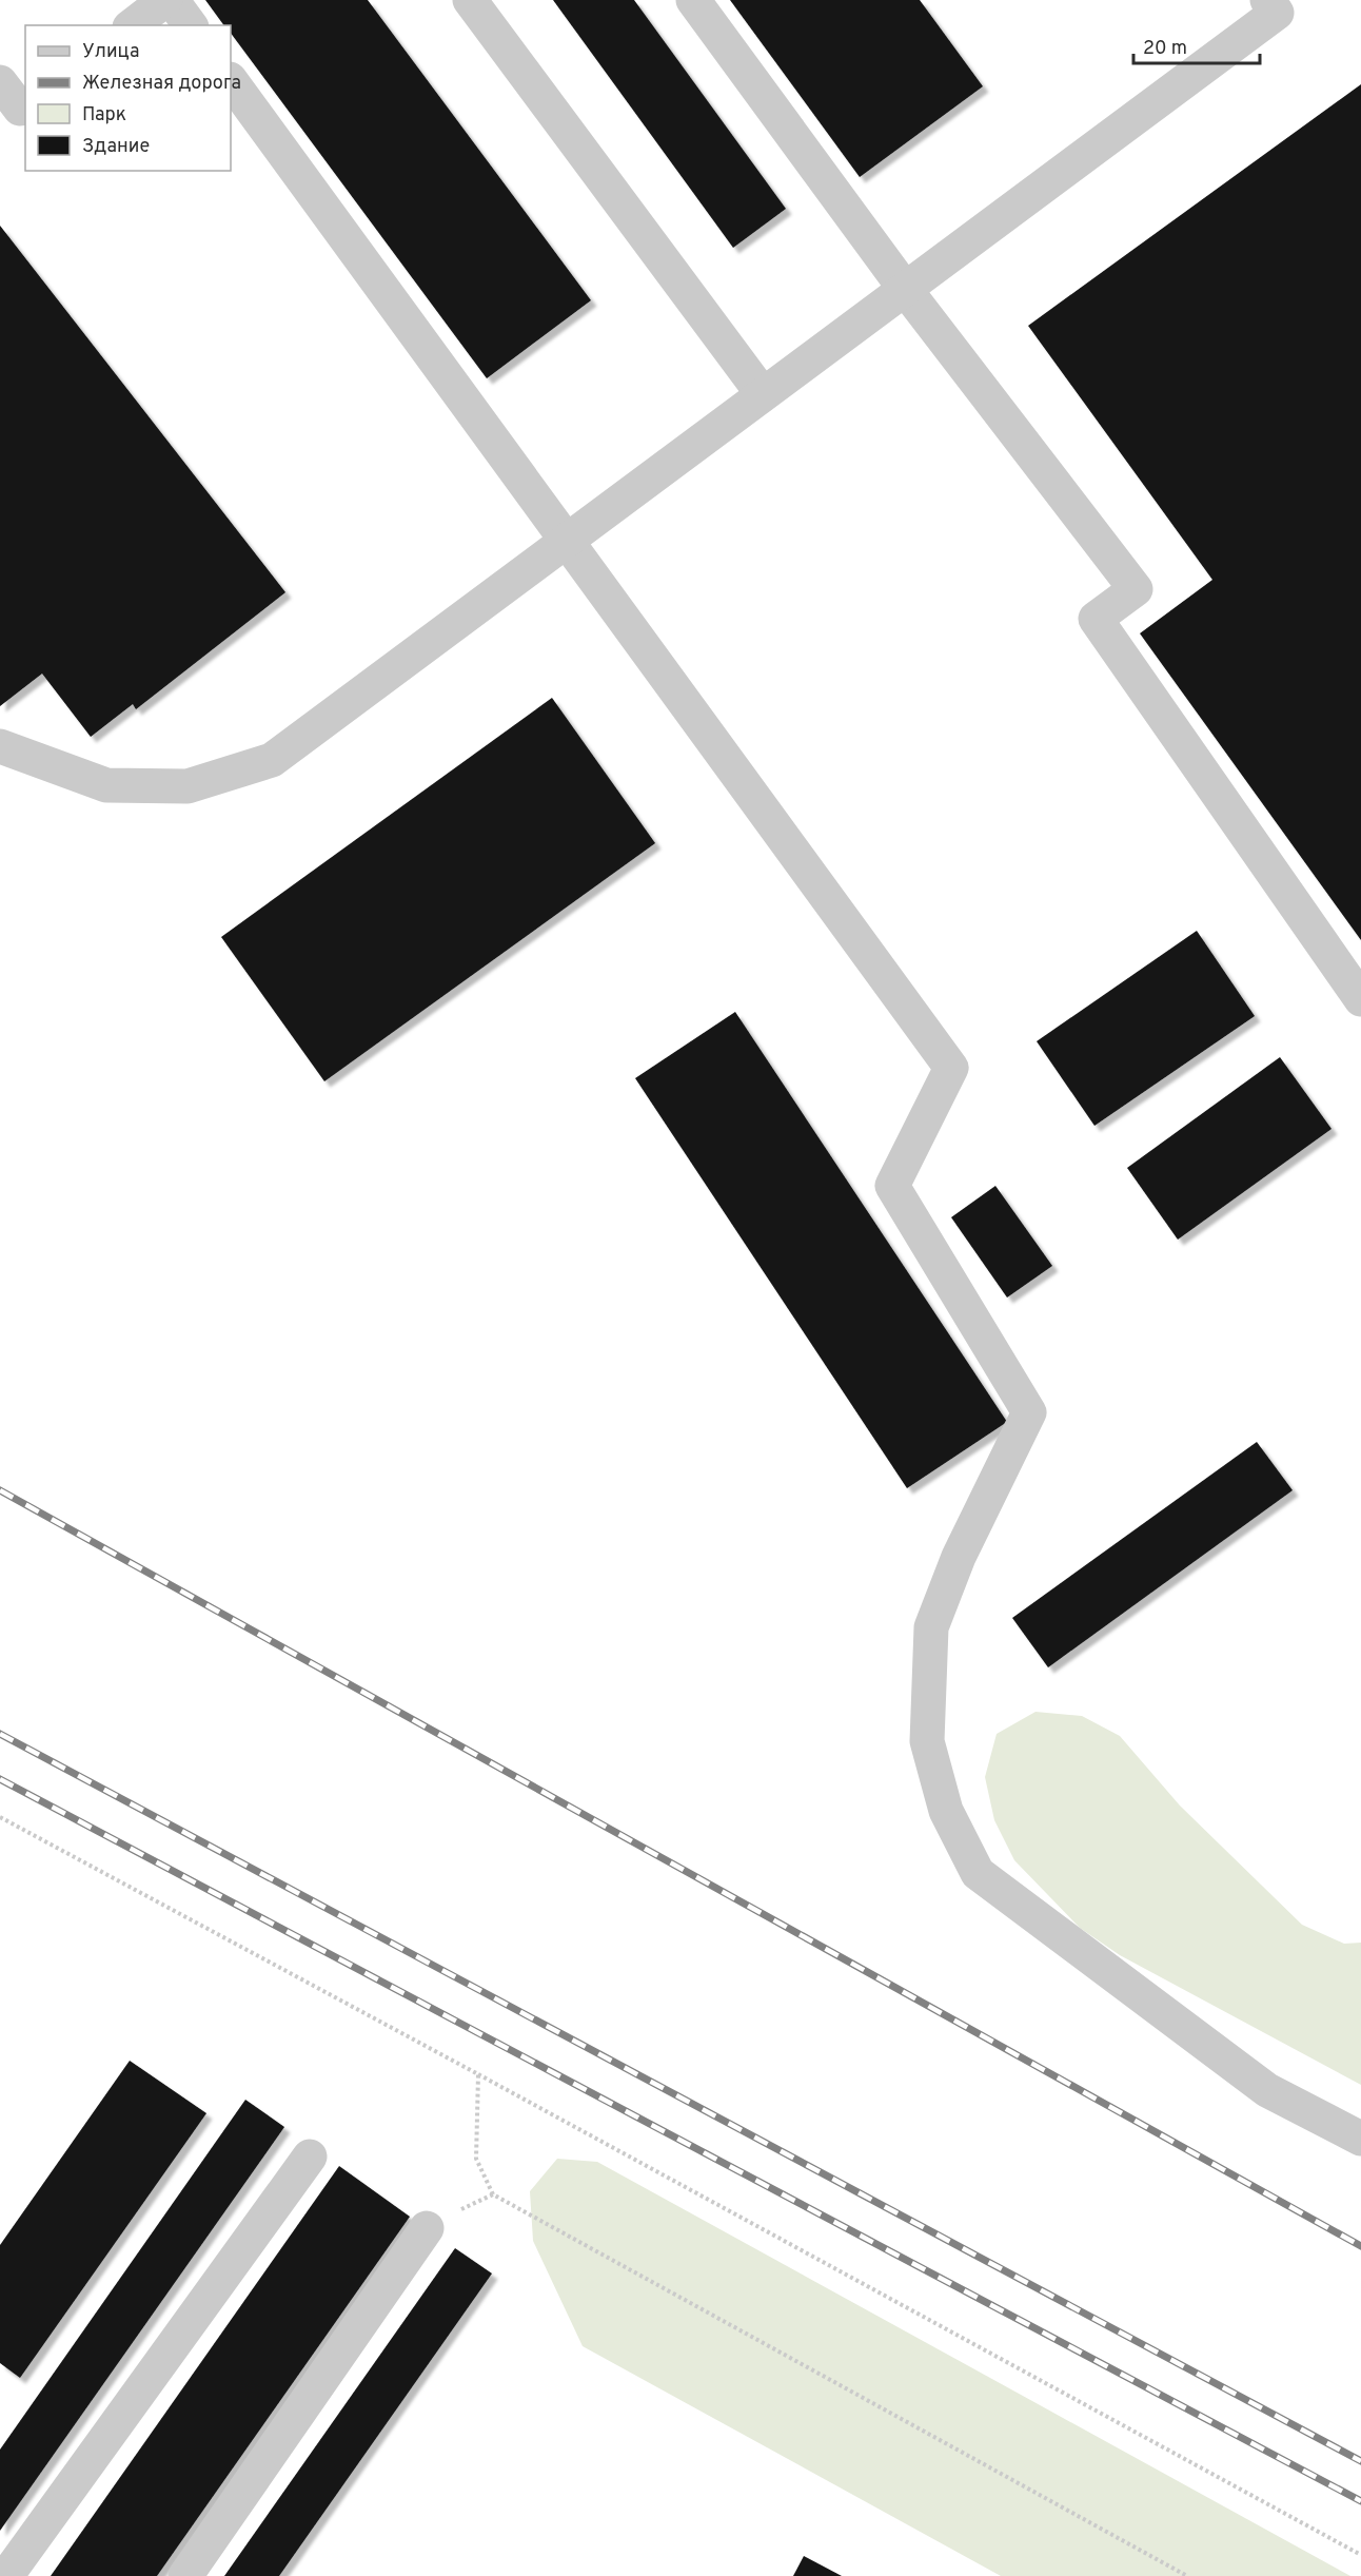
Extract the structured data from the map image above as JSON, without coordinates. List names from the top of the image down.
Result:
{
  "legend": [
    "Улица",
    "Железная дорога",
    "Парк",
    "Здание"
  ],
  "scale_bar": "20 m"
}
